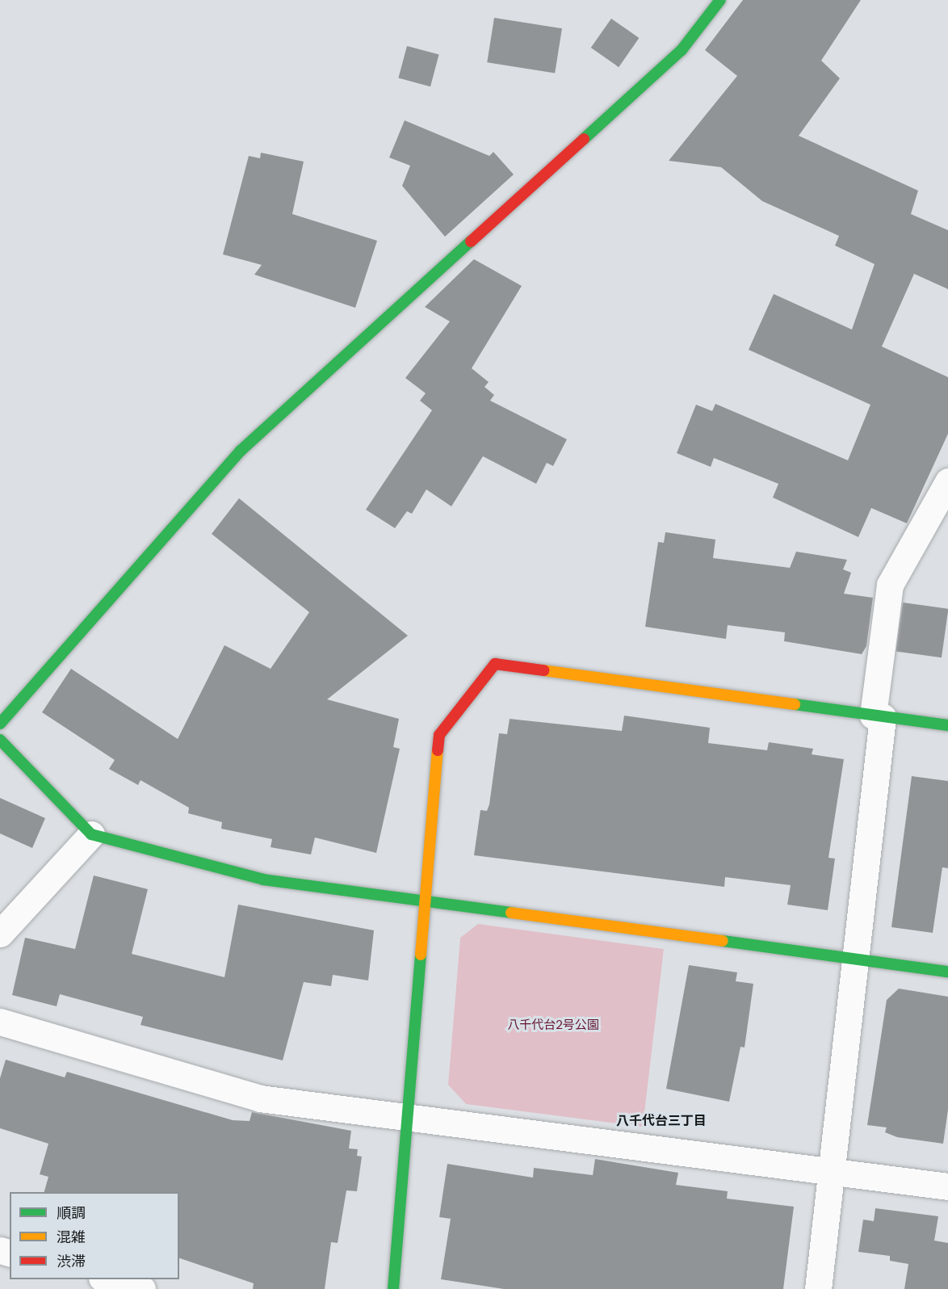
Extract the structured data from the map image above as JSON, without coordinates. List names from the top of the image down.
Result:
{
  "districts": ["八千代台三丁目"],
  "parks": ["八千代台2号公園"],
  "legend": ["順調", "混雑", "渋滞"]
}
